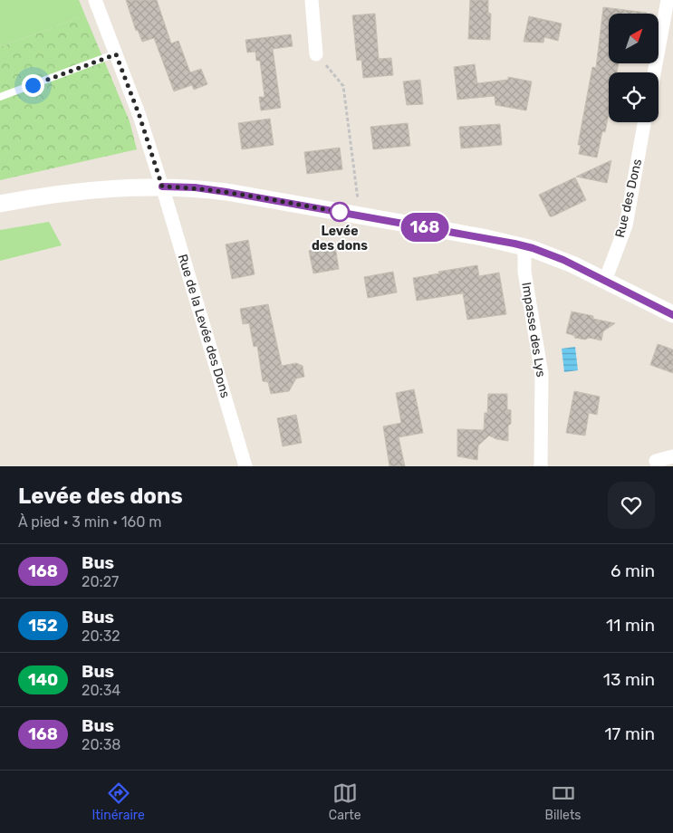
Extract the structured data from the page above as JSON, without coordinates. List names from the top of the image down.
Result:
{
  "streets": {
    "street": ["Rue des Dons", "Rue de la Levée des Dons", "Impasse des Lys"]
  },
  "places": ["Levée des dons"],
  "lines": ["bus line 168"],
  "north": "top right",
  "page": {
    "on_map": "168",
    "heading": ["Levée des dons", "À pied · 3 min · 160 m"],
    "list": [
      {
        "mark": "168",
        "name": "Bus",
        "note": "20:27",
        "value": "6 min"
      },
      {
        "mark": "152",
        "name": "Bus",
        "note": "20:32",
        "value": "11 min"
      },
      {
        "mark": "140",
        "name": "Bus",
        "note": "20:34",
        "value": "13 min"
      },
      {
        "mark": "168",
        "name": "Bus",
        "note": "20:38",
        "value": "17 min"
      }
    ],
    "tabs": ["Itinéraire", "Carte", "Billets"]
  }
}
